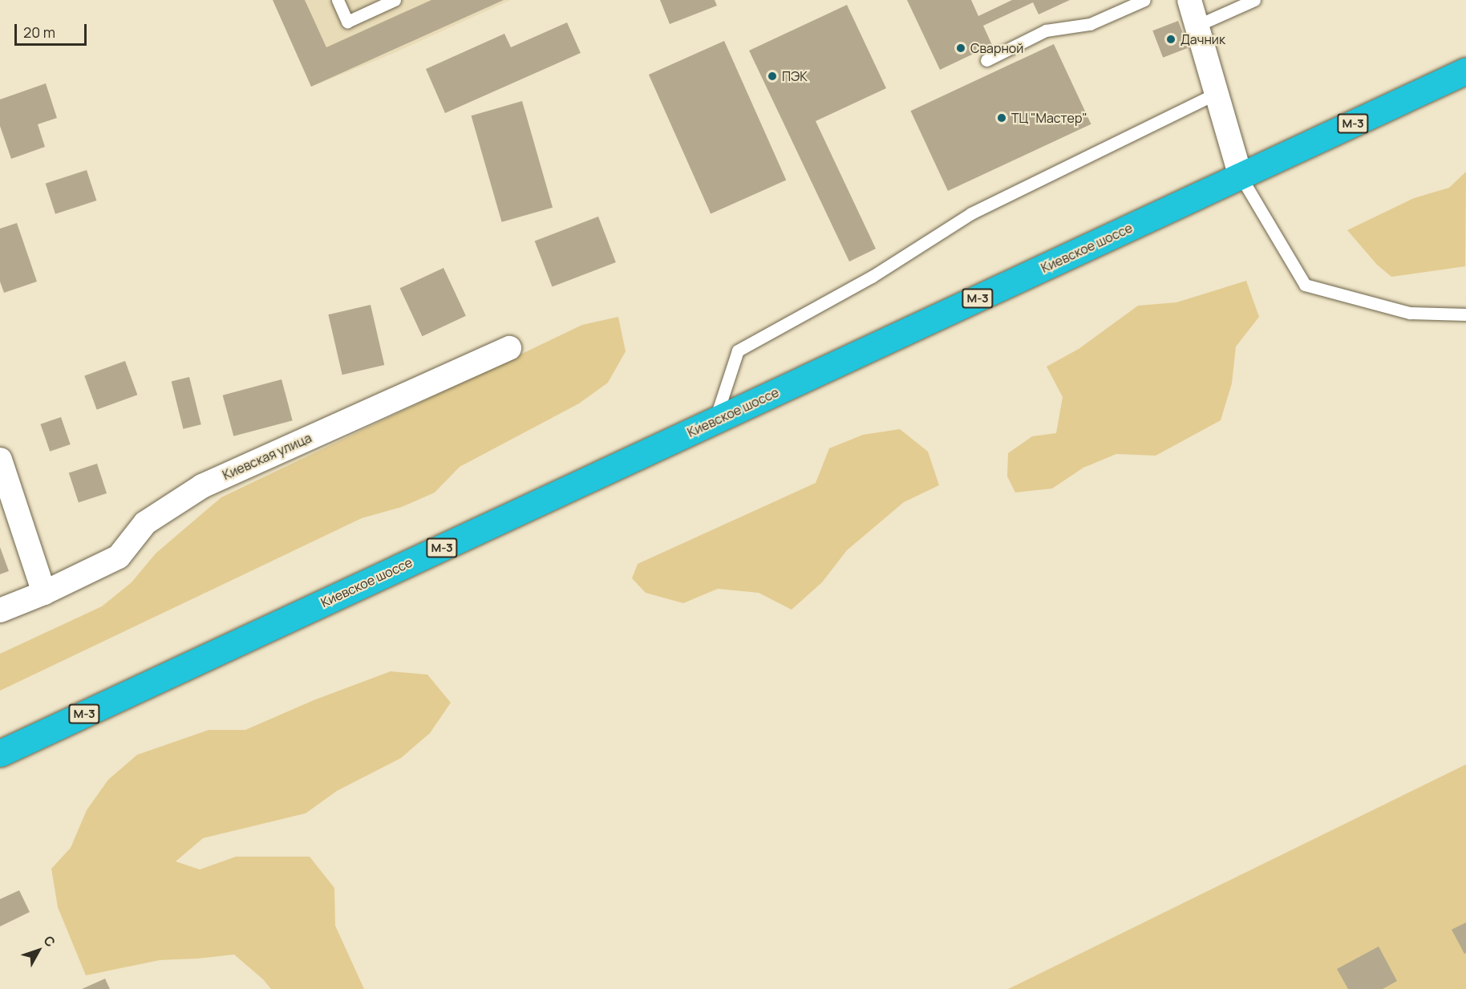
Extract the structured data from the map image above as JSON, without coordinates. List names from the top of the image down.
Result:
{
  "streets": {
    "highway": ["М-3", "Киевское шоссе"],
    "street": ["Киевская улица"]
  },
  "places": [
    "Дачник",
    "Сварной",
    "ПЭК",
    "ТЦ \"Мастер\""
  ],
  "scale_bar": "20 m",
  "north": "top right"
}
